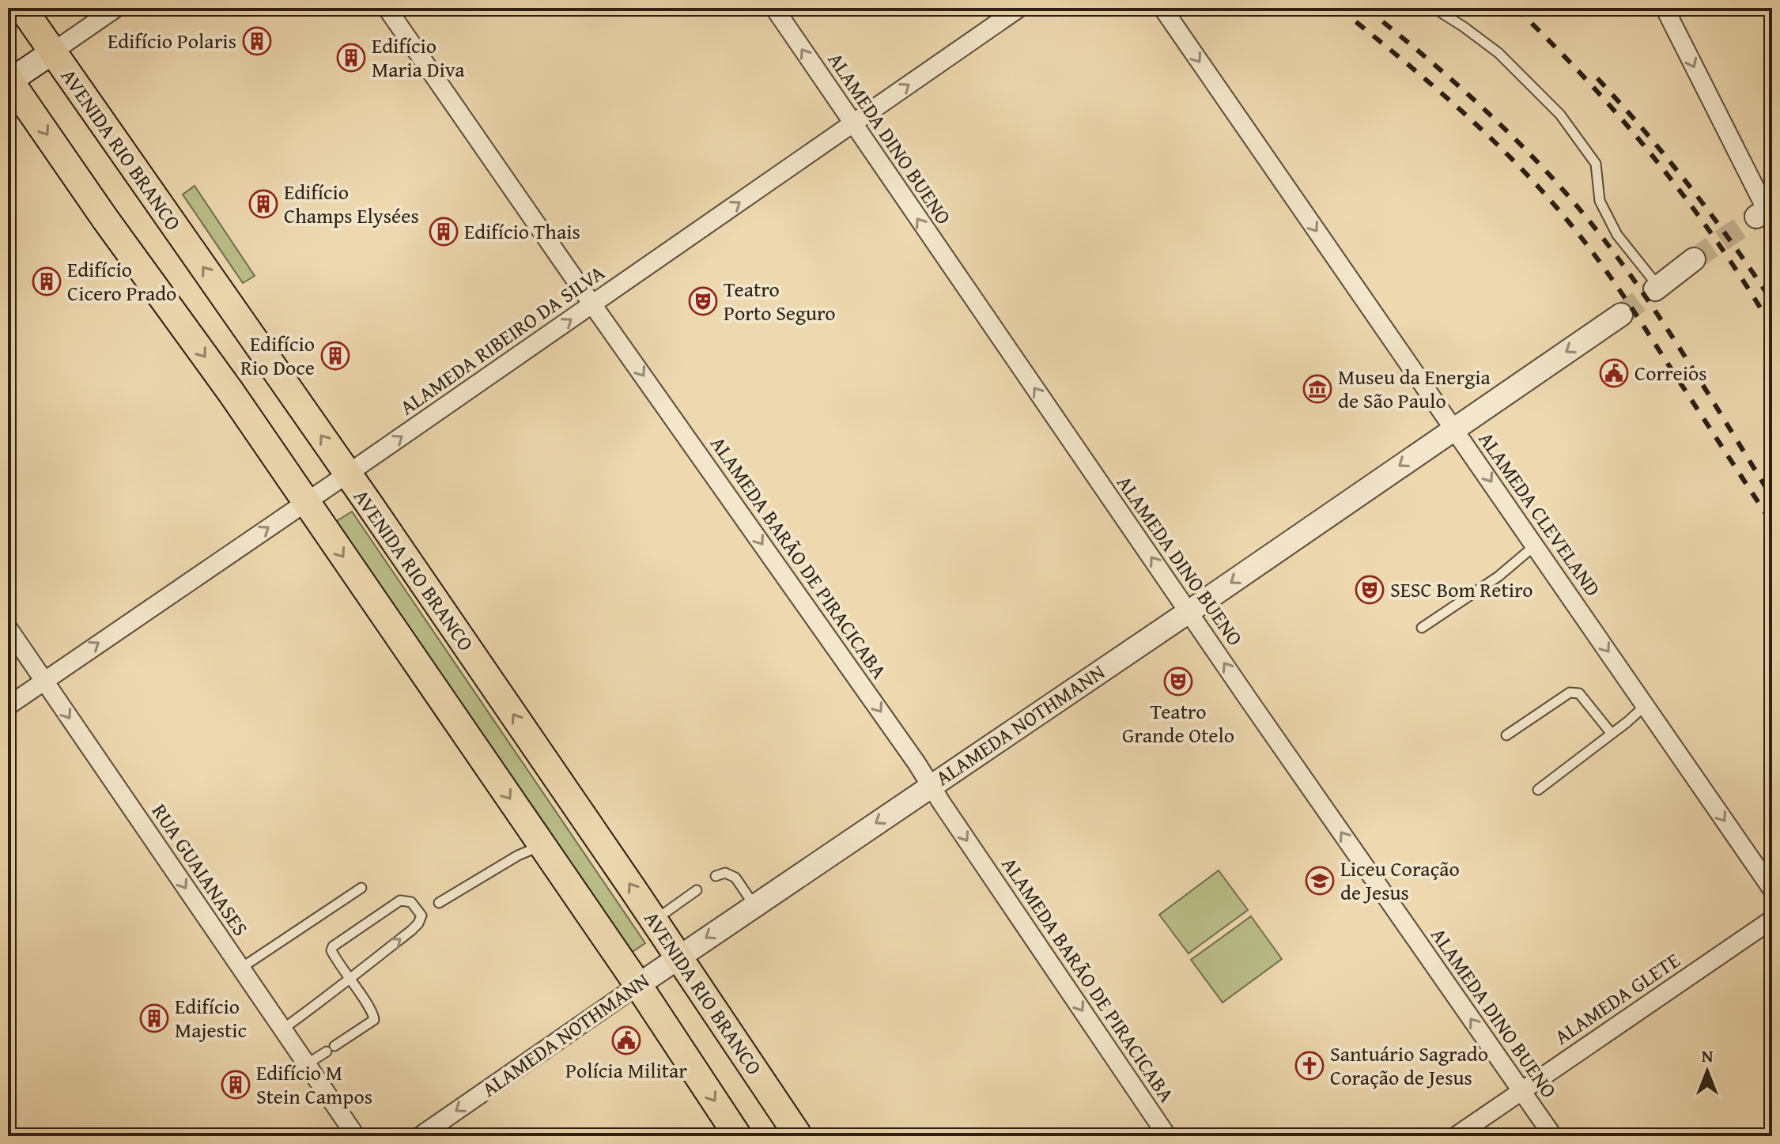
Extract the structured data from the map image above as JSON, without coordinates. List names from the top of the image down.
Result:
{
  "streets": {
    "main road": ["AVENIDA RIO BRANCO"],
    "street": [
      "ALAMEDA DINO BUENO",
      "ALAMEDA RIBEIRO DA SILVA",
      "ALAMEDA CLEVELAND",
      "ALAMEDA BARÃO DE PIRACICABA",
      "ALAMEDA NOTHMANN",
      "RUA GUAIANASES",
      "ALAMEDA GLETE"
    ]
  },
  "crossings": [
    ["ALAMEDA DINO BUENO", "ALAMEDA RIBEIRO DA SILVA"],
    ["ALAMEDA DINO BUENO", "ALAMEDA NOTHMANN"],
    ["ALAMEDA DINO BUENO", "ALAMEDA GLETE"],
    ["AVENIDA RIO BRANCO", "ALAMEDA RIBEIRO DA SILVA"],
    ["AVENIDA RIO BRANCO", "ALAMEDA NOTHMANN"],
    ["ALAMEDA RIBEIRO DA SILVA", "ALAMEDA BARÃO DE PIRACICABA"],
    ["ALAMEDA RIBEIRO DA SILVA", "RUA GUAIANASES"],
    ["ALAMEDA CLEVELAND", "ALAMEDA NOTHMANN"],
    ["ALAMEDA BARÃO DE PIRACICABA", "ALAMEDA NOTHMANN"]
  ],
  "one_way": [
    "ALAMEDA DINO BUENO",
    "ALAMEDA RIBEIRO DA SILVA",
    "ALAMEDA CLEVELAND",
    "ALAMEDA BARÃO DE PIRACICABA",
    "ALAMEDA NOTHMANN",
    "RUA GUAIANASES"
  ],
  "places": {
    "building": [
      "Edifício Polaris",
      "Edifício Maria Diva",
      "Edifício Champs Elysées",
      "Edifício Thais",
      "Edifício Cicero Prado",
      "Edifício Rio Doce",
      "Edifício Majestic",
      "Edifício M Stein Campos"
    ],
    "theatre": ["Teatro Porto Seguro", "SESC Bom Retiro", "Teatro Grande Otelo"],
    "public building": ["Correios", "Polícia Militar"],
    "museum": ["Museu da Energia de São Paulo"],
    "school or university": ["Liceu Coração de Jesus"],
    "church": ["Santuário Sagrado Coração de Jesus"]
  },
  "north": "top"
}
